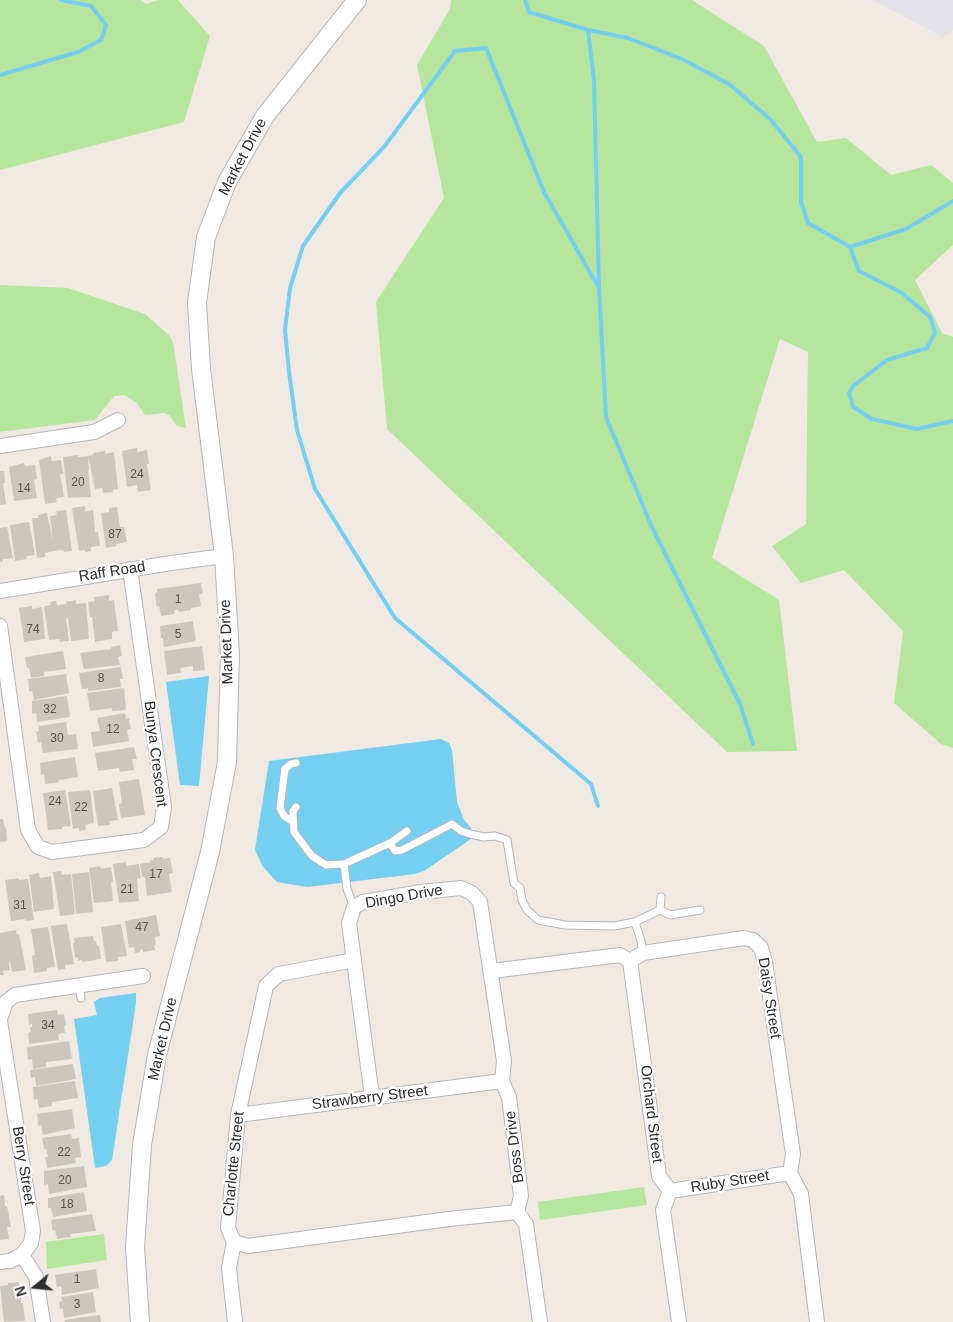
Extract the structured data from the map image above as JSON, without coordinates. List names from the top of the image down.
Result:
{
  "streets": {
    "street": [
      "Market Drive",
      "Raff Road",
      "Bunya Crescent",
      "Dingo Drive",
      "Daisy Street",
      "Strawberry Street",
      "Orchard Street",
      "Boss Drive",
      "Charlotte Street",
      "Berry Street",
      "Ruby Street"
    ]
  },
  "crossings": [
    ["Market Drive", "Raff Road"],
    ["Raff Road", "Bunya Crescent"],
    ["Dingo Drive", "Strawberry Street"],
    ["Dingo Drive", "Boss Drive"],
    ["Dingo Drive", "Charlotte Street"],
    ["Daisy Street", "Orchard Street"],
    ["Daisy Street", "Ruby Street"],
    ["Strawberry Street", "Boss Drive"],
    ["Strawberry Street", "Charlotte Street"],
    ["Orchard Street", "Ruby Street"]
  ],
  "house_numbers": [
    "24",
    "20",
    "14",
    "87",
    "1",
    "74",
    "5",
    "8",
    "32",
    "12",
    "30",
    "24",
    "22",
    "17",
    "21",
    "31",
    "47",
    "34",
    "22",
    "20",
    "18",
    "1",
    "3"
  ],
  "north": "left"
}
